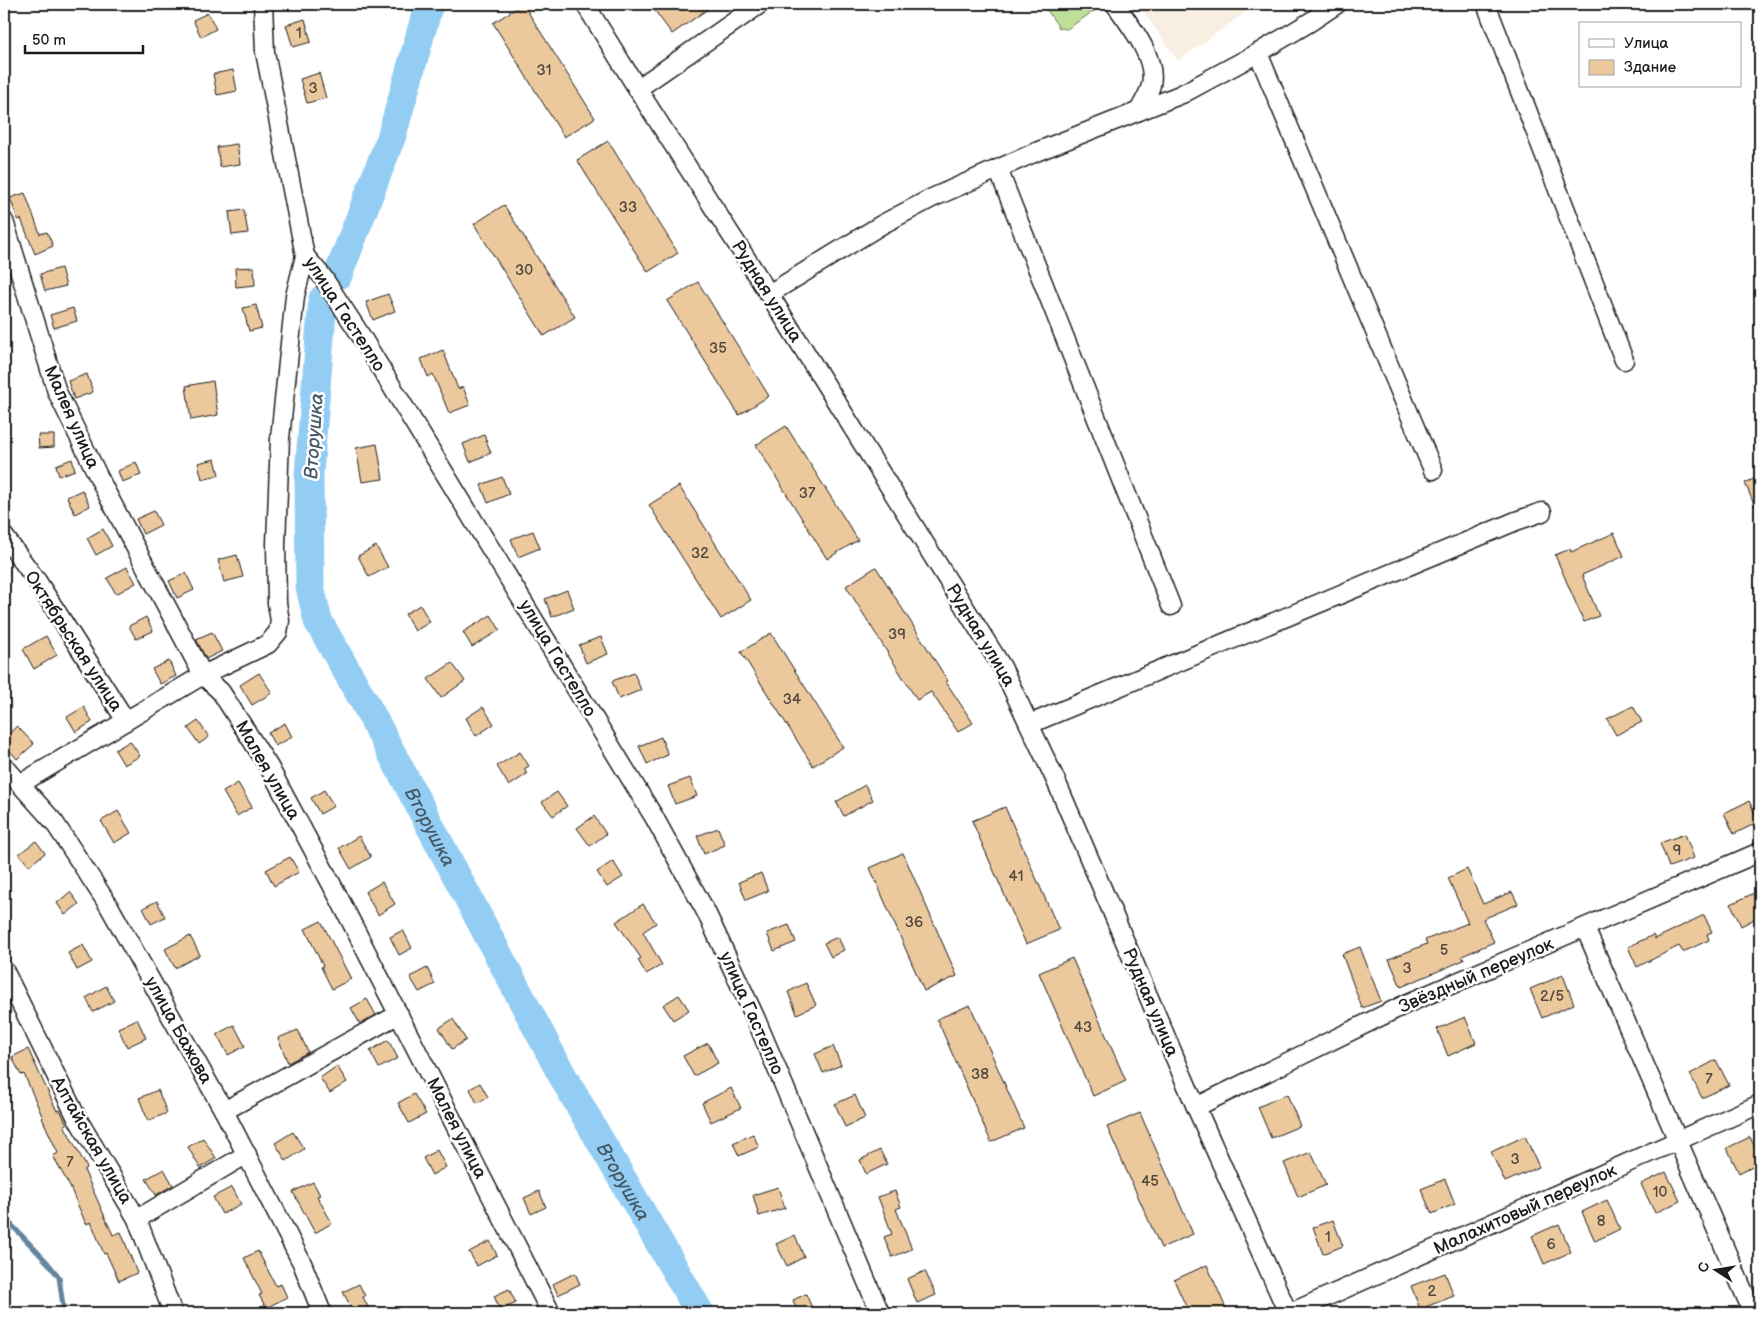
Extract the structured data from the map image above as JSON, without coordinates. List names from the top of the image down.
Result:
{
  "streets": {
    "street": [
      "Рудная улица",
      "улица Гастелло",
      "Малея улица",
      "Октябрьская улица",
      "Звёздный переулок",
      "улица Бажова",
      "Алтайская улица",
      "Малахитовый переулок"
    ]
  },
  "crossings": [
    ["Рудная улица", "Звёздный переулок"],
    ["Рудная улица", "Малахитовый переулок"]
  ],
  "water": ["Вторушка"],
  "house_numbers": [
    "1",
    "31",
    "3",
    "33",
    "30",
    "35",
    "37",
    "32",
    "39",
    "34",
    "9",
    "41",
    "36",
    "5",
    "3",
    "2/5",
    "43",
    "38",
    "7",
    "3",
    "7",
    "45",
    "10",
    "8",
    "1",
    "6",
    "2"
  ],
  "legend": ["Улица", "Здание"],
  "scale_bar": "50 m",
  "north": "left"
}
